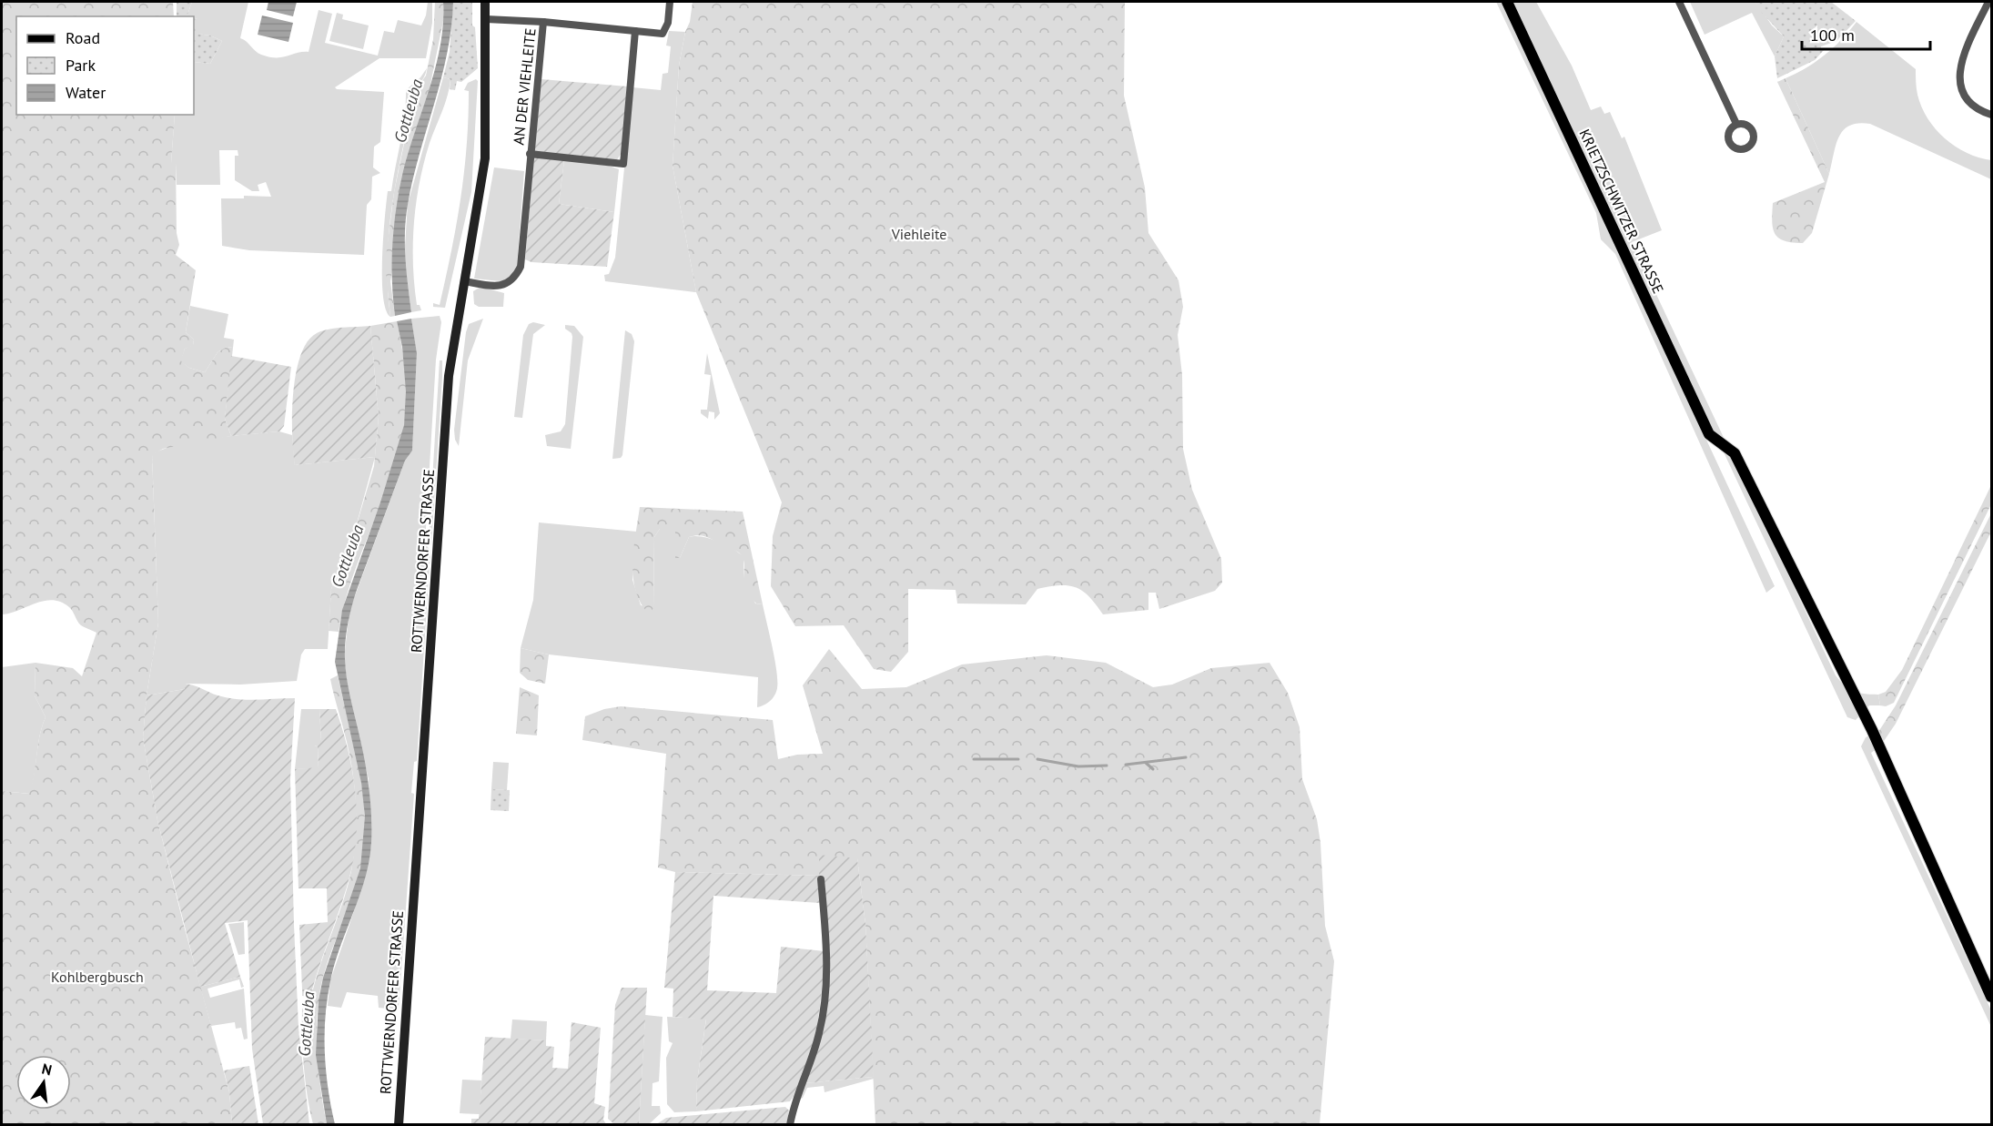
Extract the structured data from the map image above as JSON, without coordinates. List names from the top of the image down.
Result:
{
  "streets": {
    "main road": ["KRIETZSCHWITZER STRASSE", "ROTTWERNDORFER STRASSE"],
    "street": ["AN DER VIEHLEITE"]
  },
  "crossings": [
    ["AN DER VIEHLEITE", "ROTTWERNDORFER STRASSE"]
  ],
  "water": ["Gottleuba"],
  "parks": ["Viehleite", "Kohlbergbusch"],
  "legend": ["Road", "Park", "Water"],
  "scale_bar": "100 m",
  "north": "top"
}
